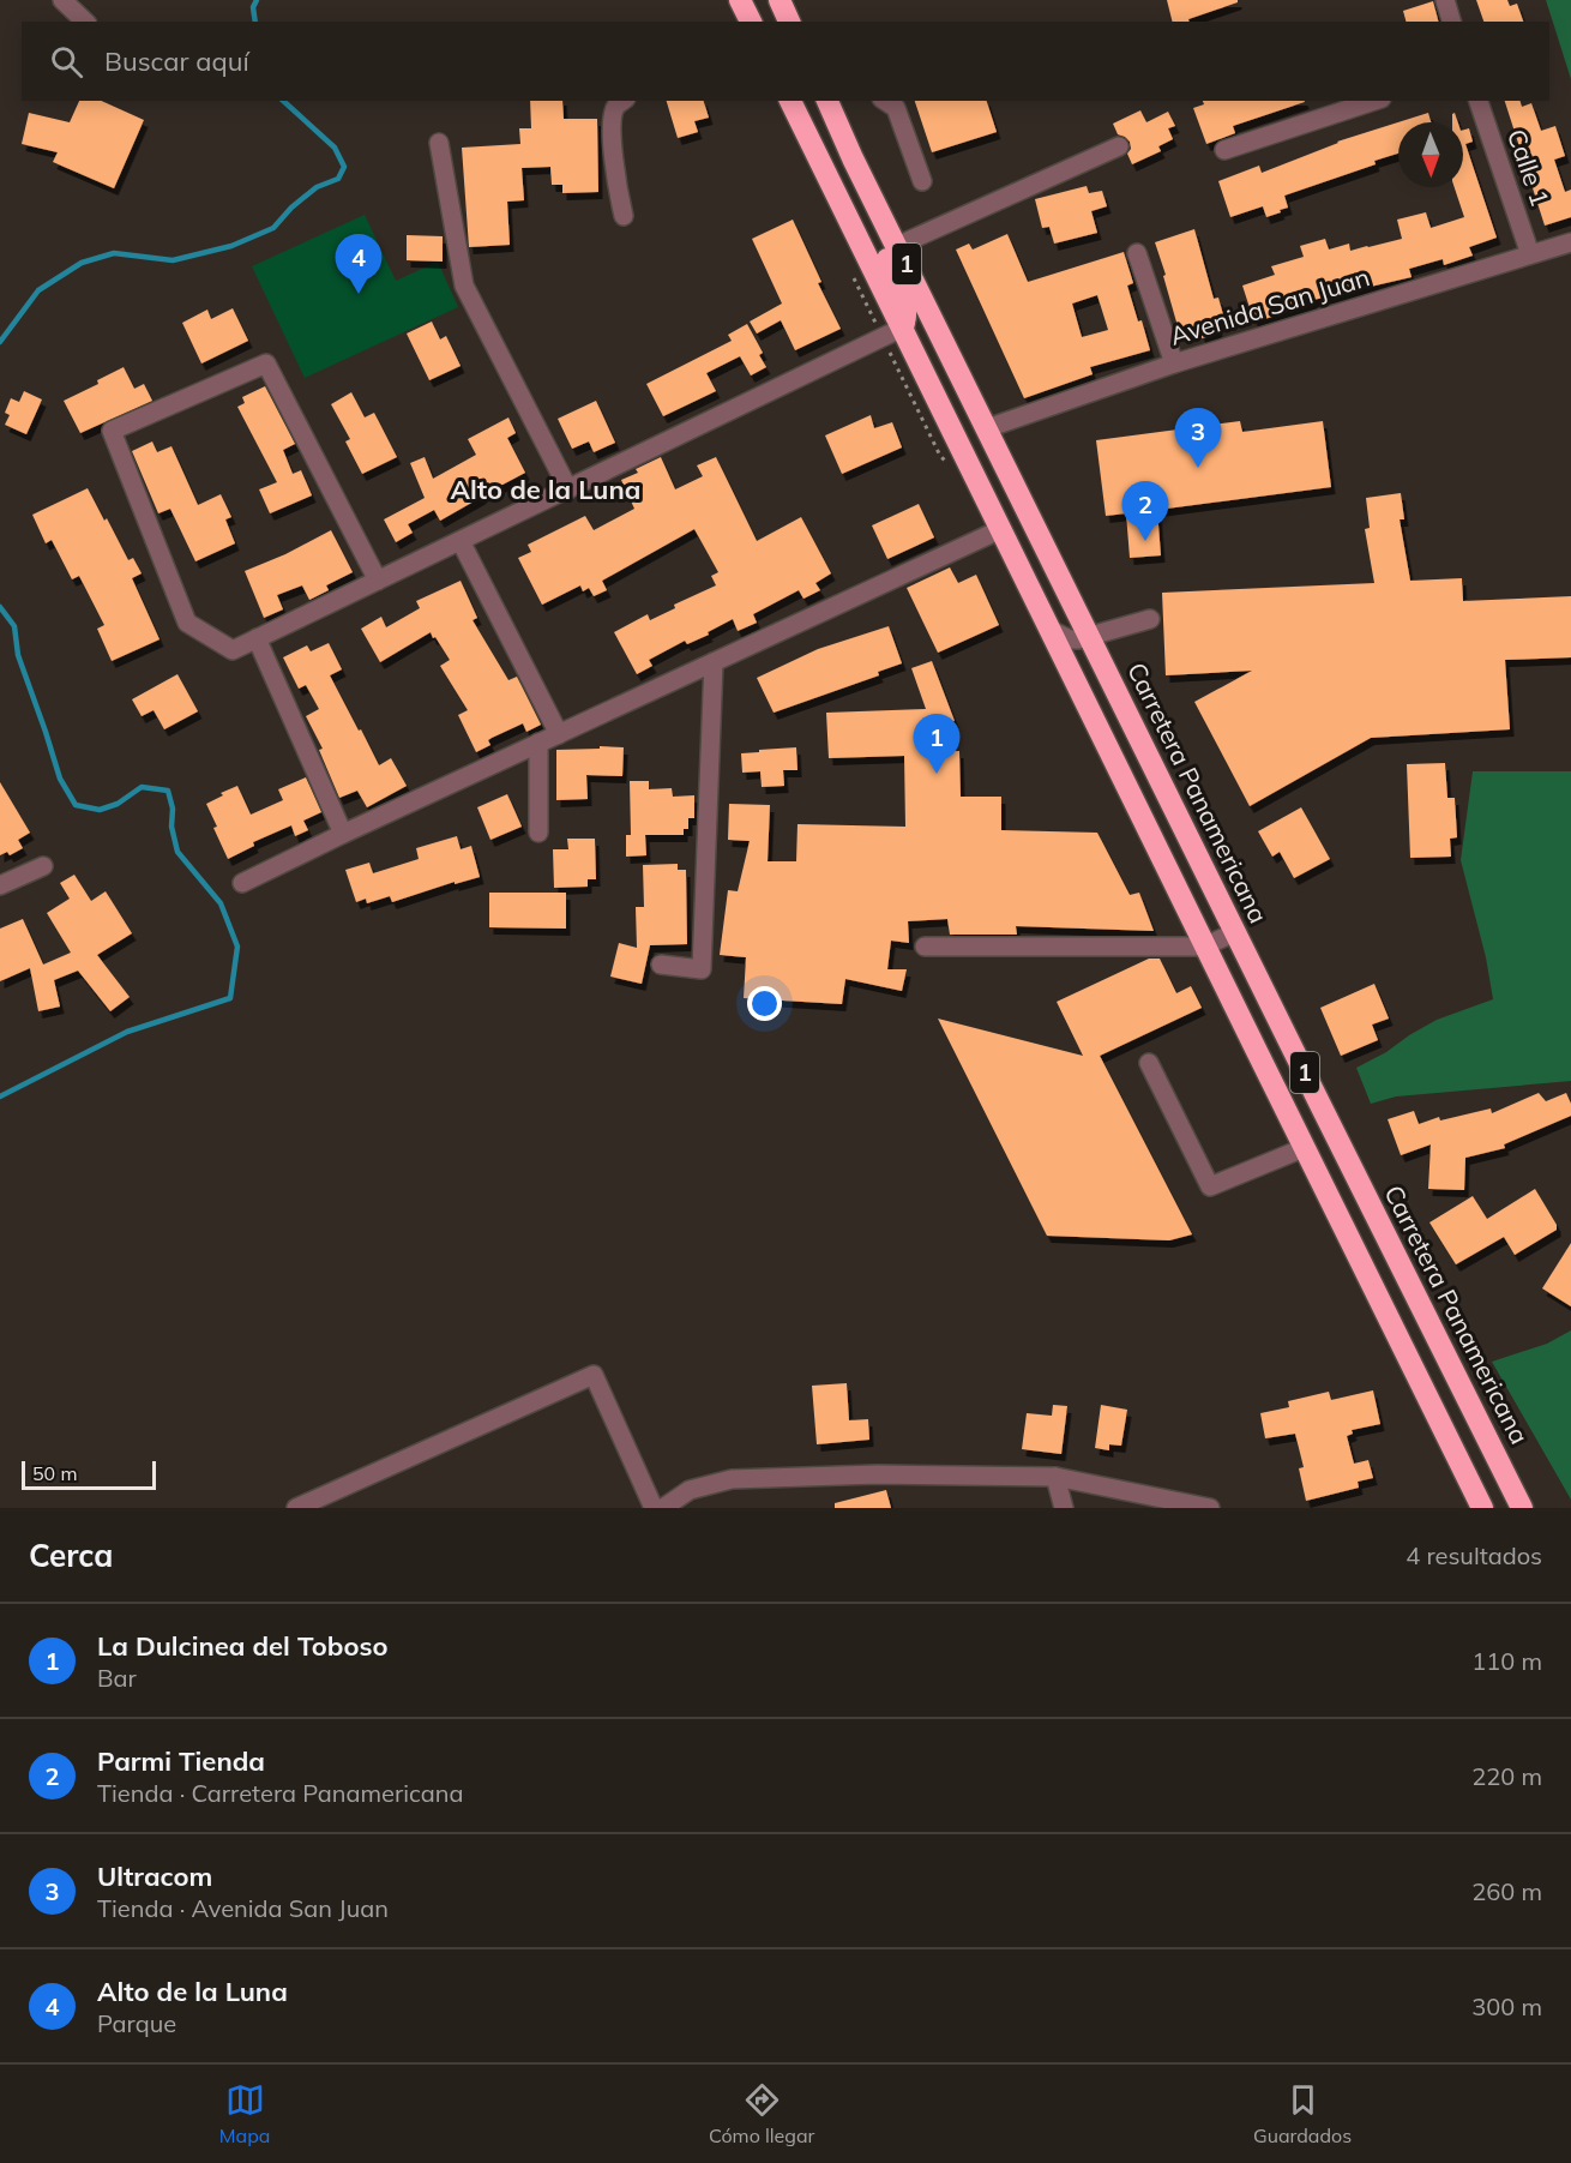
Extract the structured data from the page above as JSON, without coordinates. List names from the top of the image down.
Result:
{
  "streets": {
    "highway": ["1", "Carretera Panamericana"],
    "street": ["Calle 1", "Avenida San Juan"]
  },
  "crossings": [
    ["Calle 1", "Avenida San Juan"],
    ["Avenida San Juan", "Carretera Panamericana"]
  ],
  "districts": ["Alto de la Luna"],
  "scale_bar": "50 m",
  "north": "bottom",
  "page": {
    "search": "Buscar aquí",
    "pins": [
      "4",
      "3",
      "2",
      "1"
    ],
    "scale": "50 m",
    "heading": ["Cerca", "4 resultados"],
    "list": [
      {
        "mark": "1",
        "name": "La Dulcinea del Toboso",
        "note": "Bar",
        "value": "110 m"
      },
      {
        "mark": "2",
        "name": "Parmi Tienda",
        "note": "Tienda · Carretera Panamericana",
        "value": "220 m"
      },
      {
        "mark": "3",
        "name": "Ultracom",
        "note": "Tienda · Avenida San Juan",
        "value": "260 m"
      },
      {
        "mark": "4",
        "name": "Alto de la Luna",
        "note": "Parque",
        "value": "300 m"
      }
    ],
    "nav": ["Mapa", "Cómo llegar", "Guardados"]
  }
}
